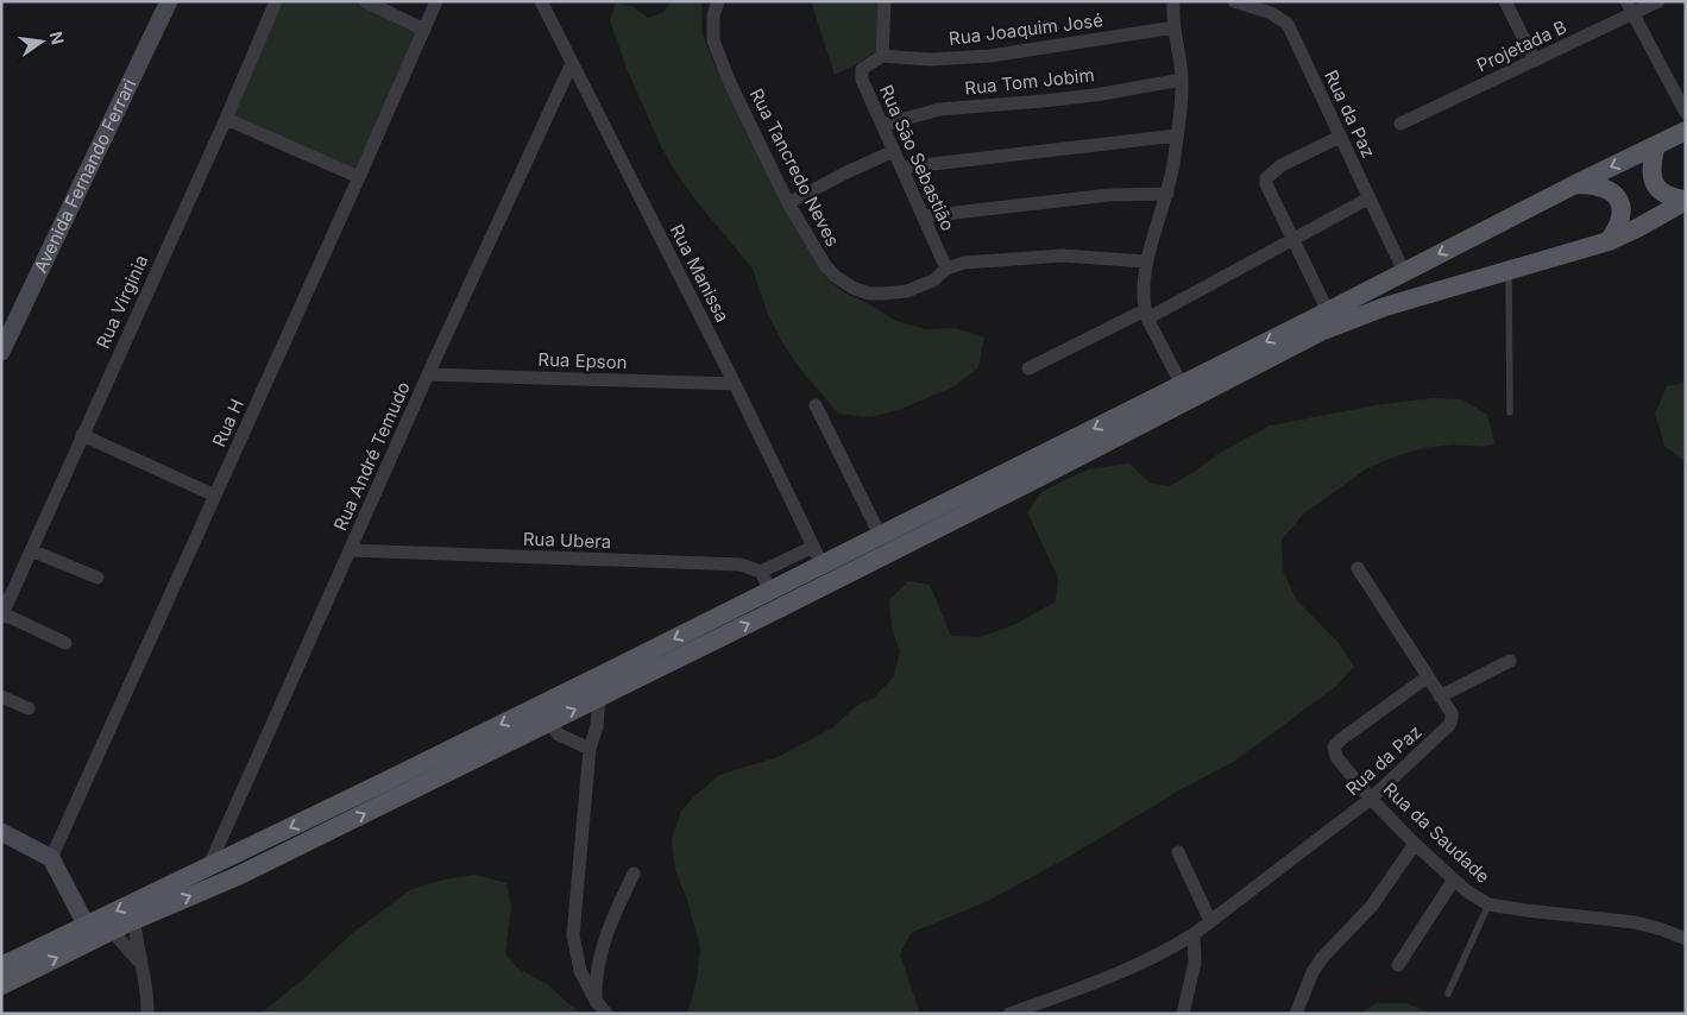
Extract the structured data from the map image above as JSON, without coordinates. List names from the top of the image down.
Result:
{
  "streets": {
    "main road": ["Avenida Fernando Ferrari"],
    "street": [
      "Rua Joaquim José",
      "Projetada B",
      "Rua Tom Jobim",
      "Rua da Paz",
      "Rua Sāo Sebastiāo",
      "Rua Tancredo Neves",
      "Rua Manissa",
      "Rua Virginia",
      "Rua Epson",
      "Rua H",
      "Rua André Temudo",
      "Rua Ubera",
      "Rua da Saudade"
    ]
  },
  "crossings": [
    ["Rua Joaquim José", "Rua Sāo Sebastiāo"],
    ["Rua Tom Jobim", "Rua Sāo Sebastiāo"],
    ["Rua da Paz", "Rua da Saudade"],
    ["Rua Sāo Sebastiāo", "Rua Tancredo Neves"],
    ["Rua Manissa", "Rua Epson"],
    ["Rua Manissa", "Rua André Temudo"],
    ["Rua Epson", "Rua André Temudo"],
    ["Rua André Temudo", "Rua Ubera"]
  ],
  "north": "right"
}
